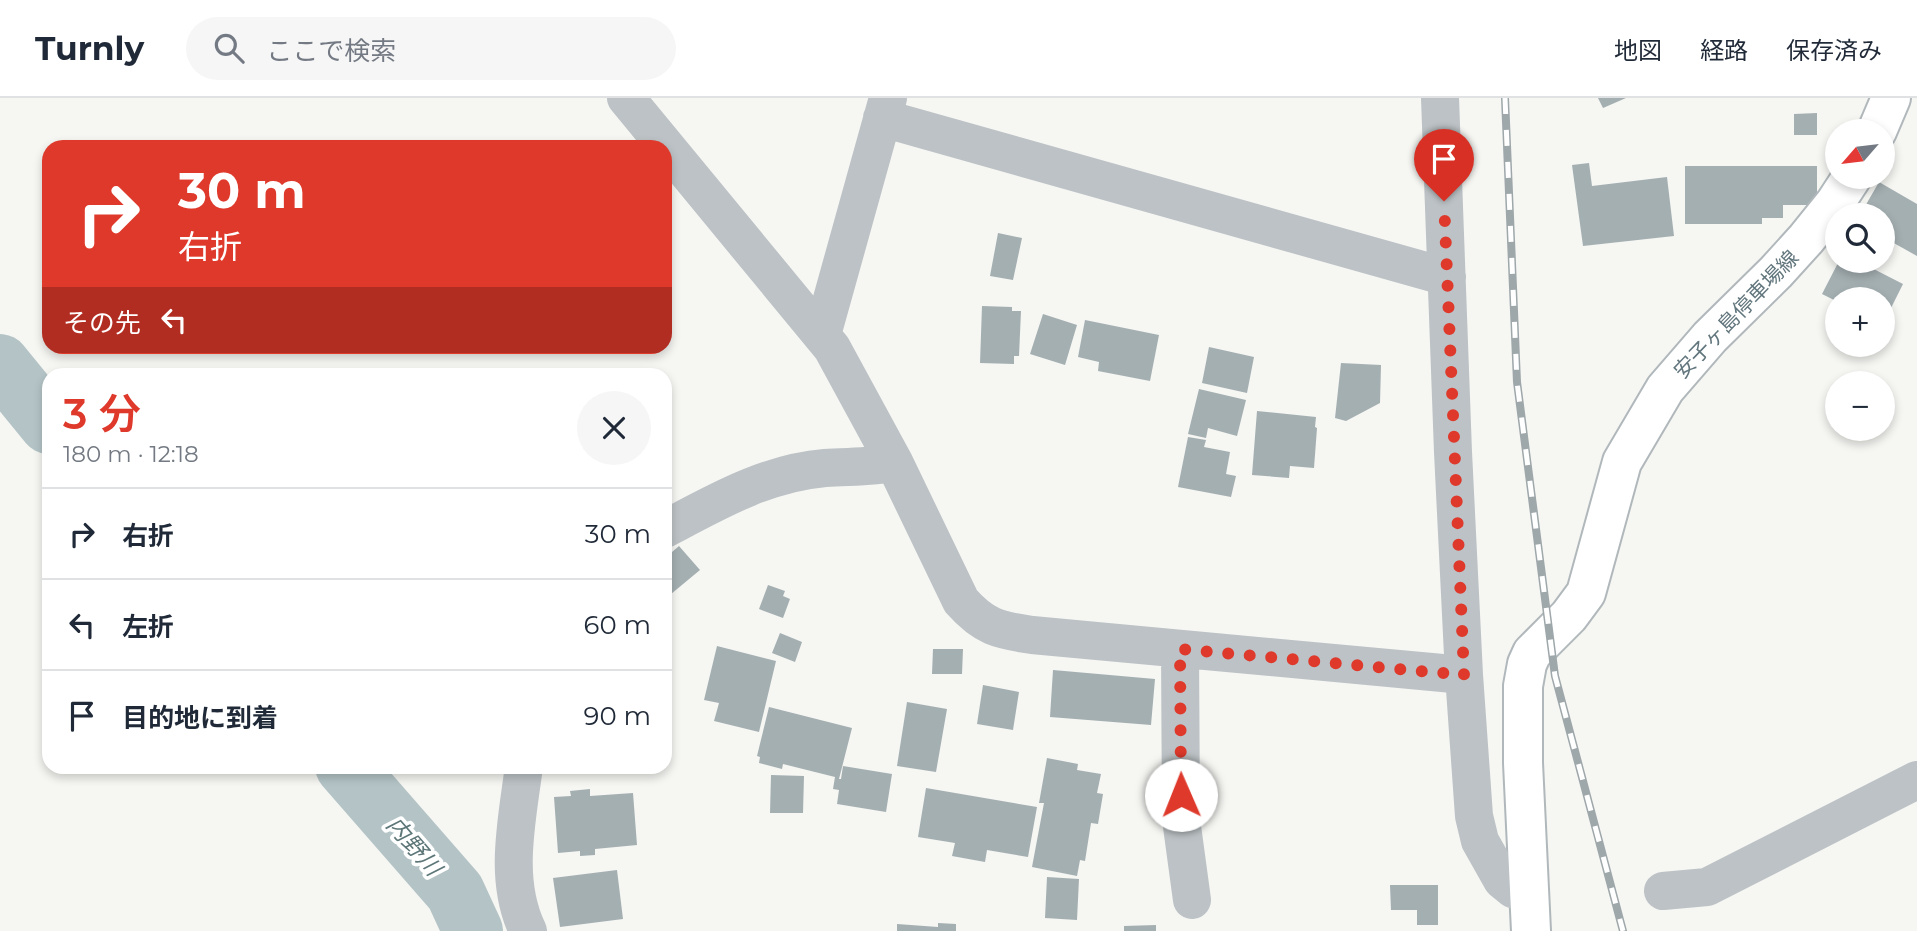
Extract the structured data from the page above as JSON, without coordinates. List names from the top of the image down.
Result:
{
  "streets": {
    "main road": ["安子ヶ島停車場線"]
  },
  "water": ["内野川"],
  "north": "bottom left",
  "page": {
    "header": "Turnly",
    "search": "ここで検索",
    "nav": ["地図", "経路", "保存済み"],
    "map_buttons": ["+", "−"],
    "turn": ["30 m", "右折"],
    "then": "その先",
    "heading": ["3 分", "180 m · 12:18"],
    "list": [
      {
        "name": "右折",
        "value": "30 m"
      },
      {
        "name": "左折",
        "value": "60 m"
      },
      {
        "name": "目的地に到着",
        "value": "90 m"
      }
    ]
  }
}
